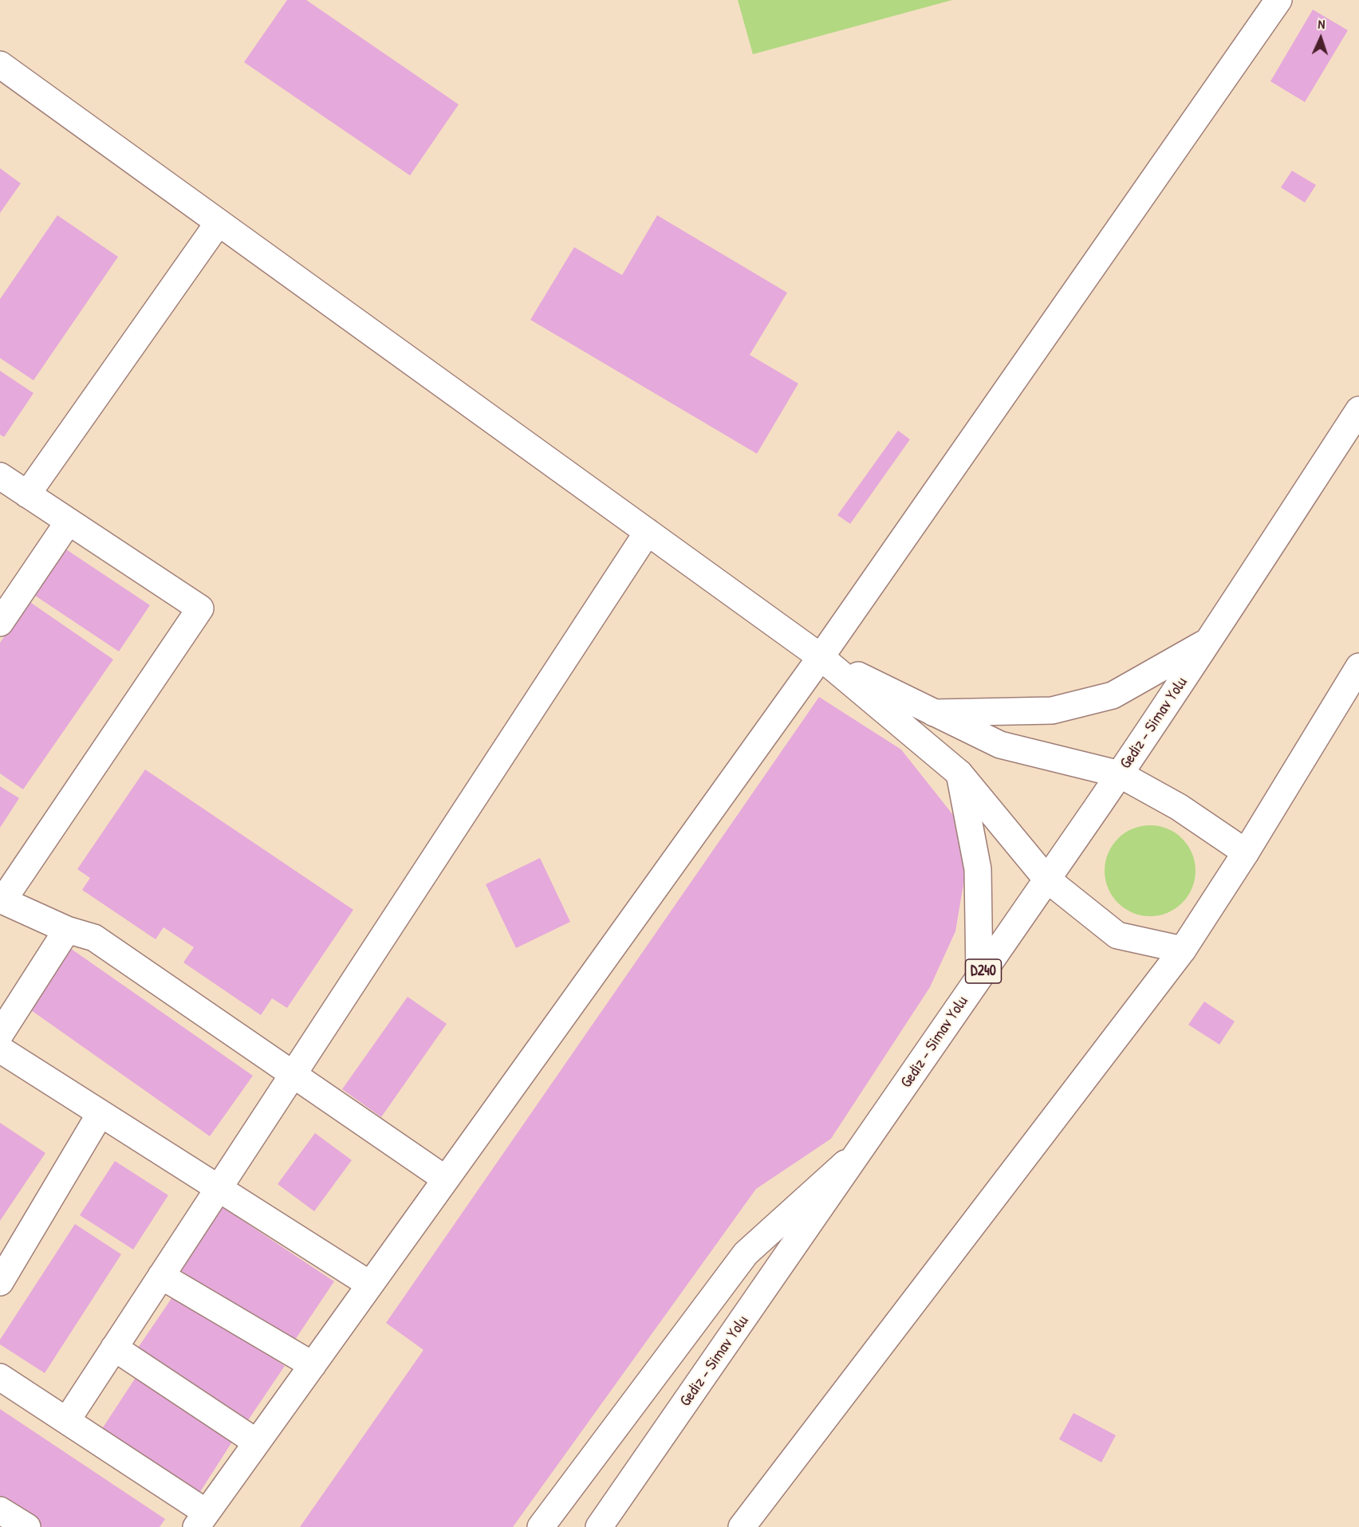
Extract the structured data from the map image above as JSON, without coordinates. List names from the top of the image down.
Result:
{
  "streets": {
    "main road": ["Gediz - Simav Yolu", "D240"]
  },
  "north": "top"
}
